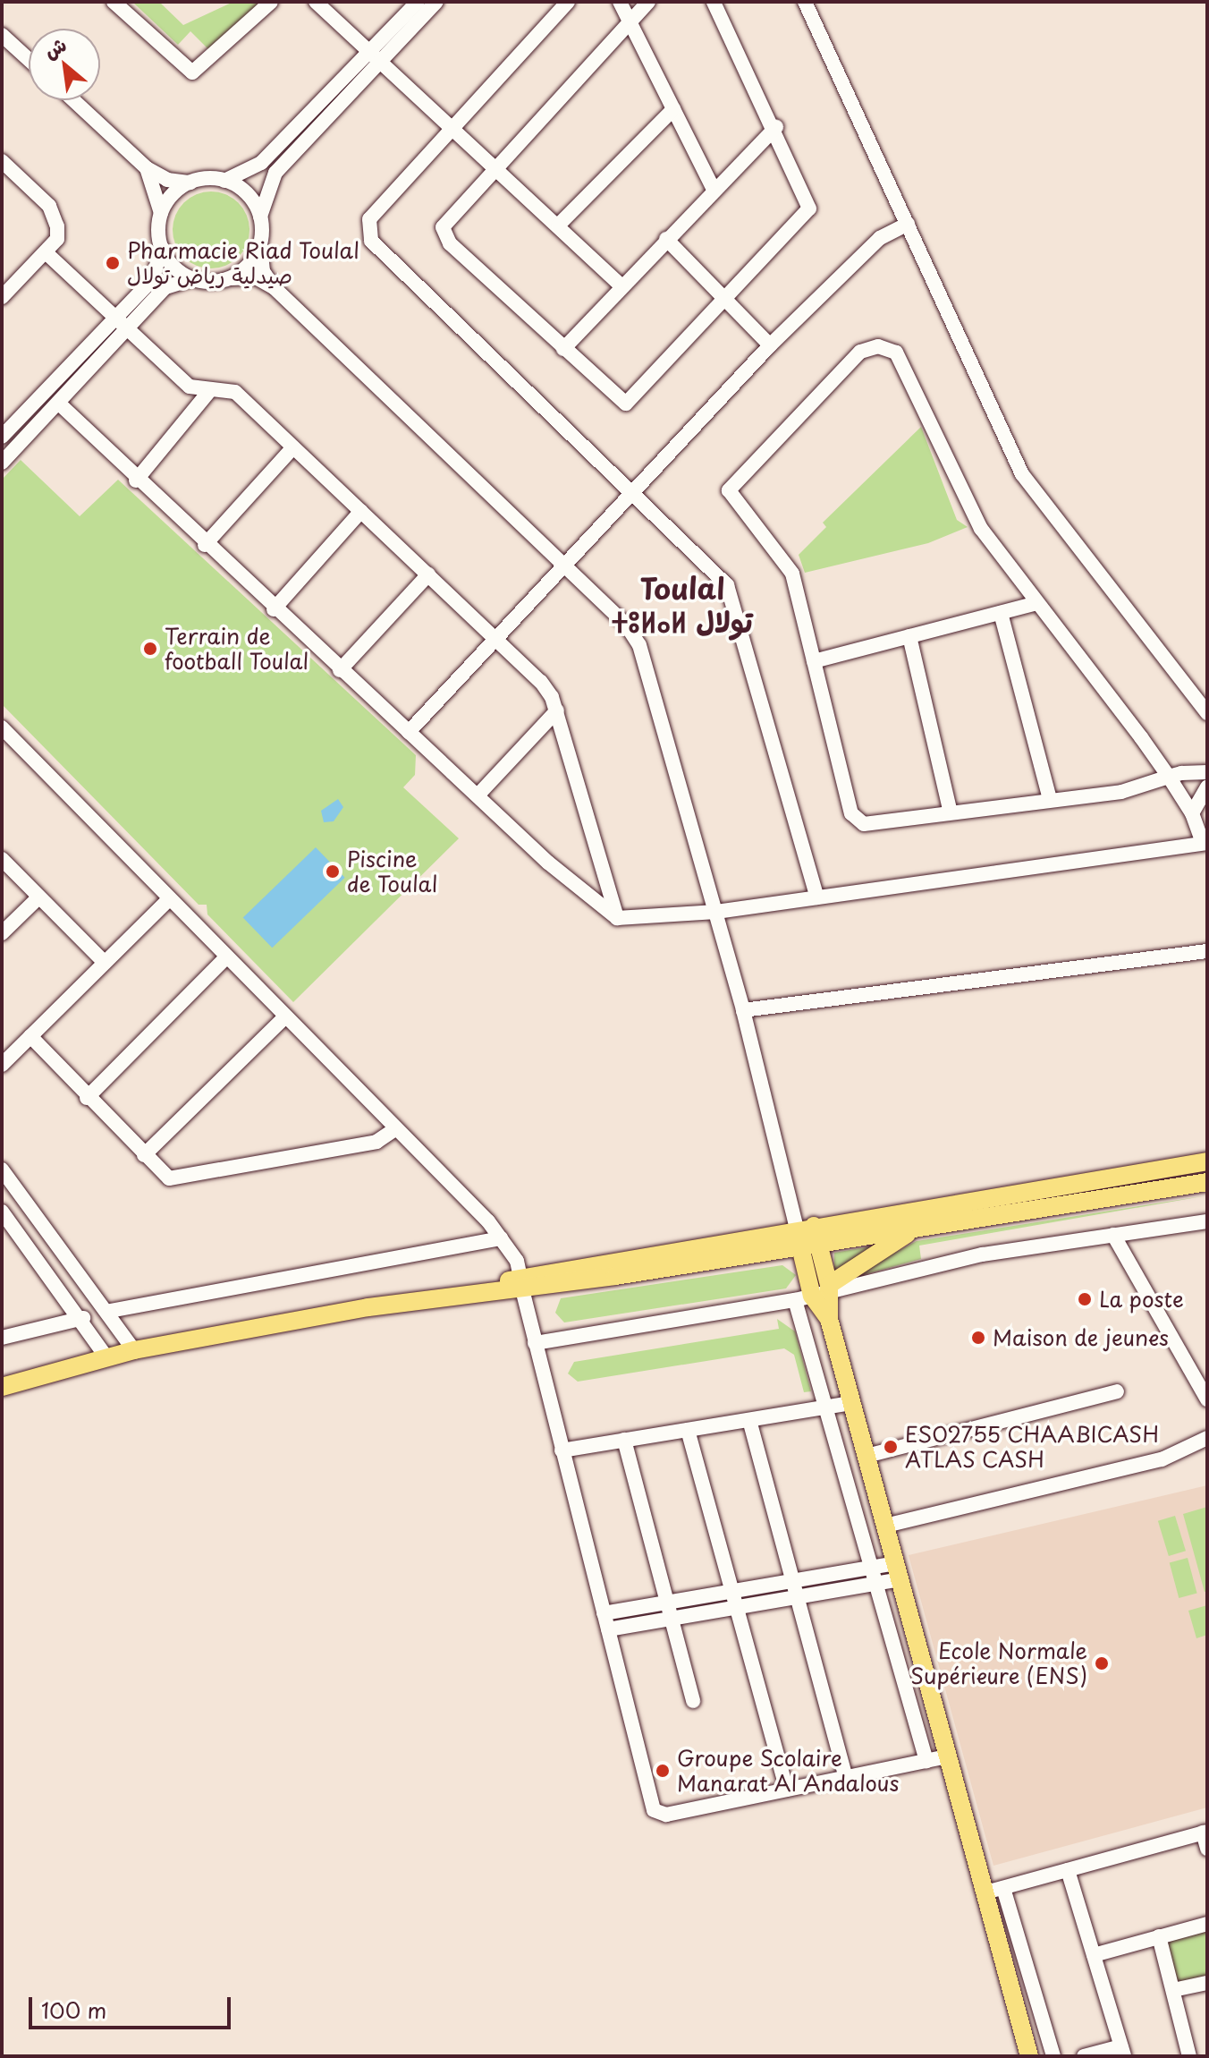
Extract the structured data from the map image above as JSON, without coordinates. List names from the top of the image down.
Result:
{
  "districts": ["Toulal ⵜⵓⵍⴰⵍ تولال"],
  "places": [
    "Pharmacie Riad Toulal صيدلية رياض تولال",
    "Terrain de football Toulal",
    "Piscine de Toulal",
    "La poste",
    "Maison de jeunes",
    "ES02755 CHAABICASH ATLAS CASH",
    "Ecole Normale Supérieure (ENS)",
    "Groupe Scolaire Manarat Al Andalous"
  ],
  "scale_bar": "100 m",
  "north": "top left"
}
